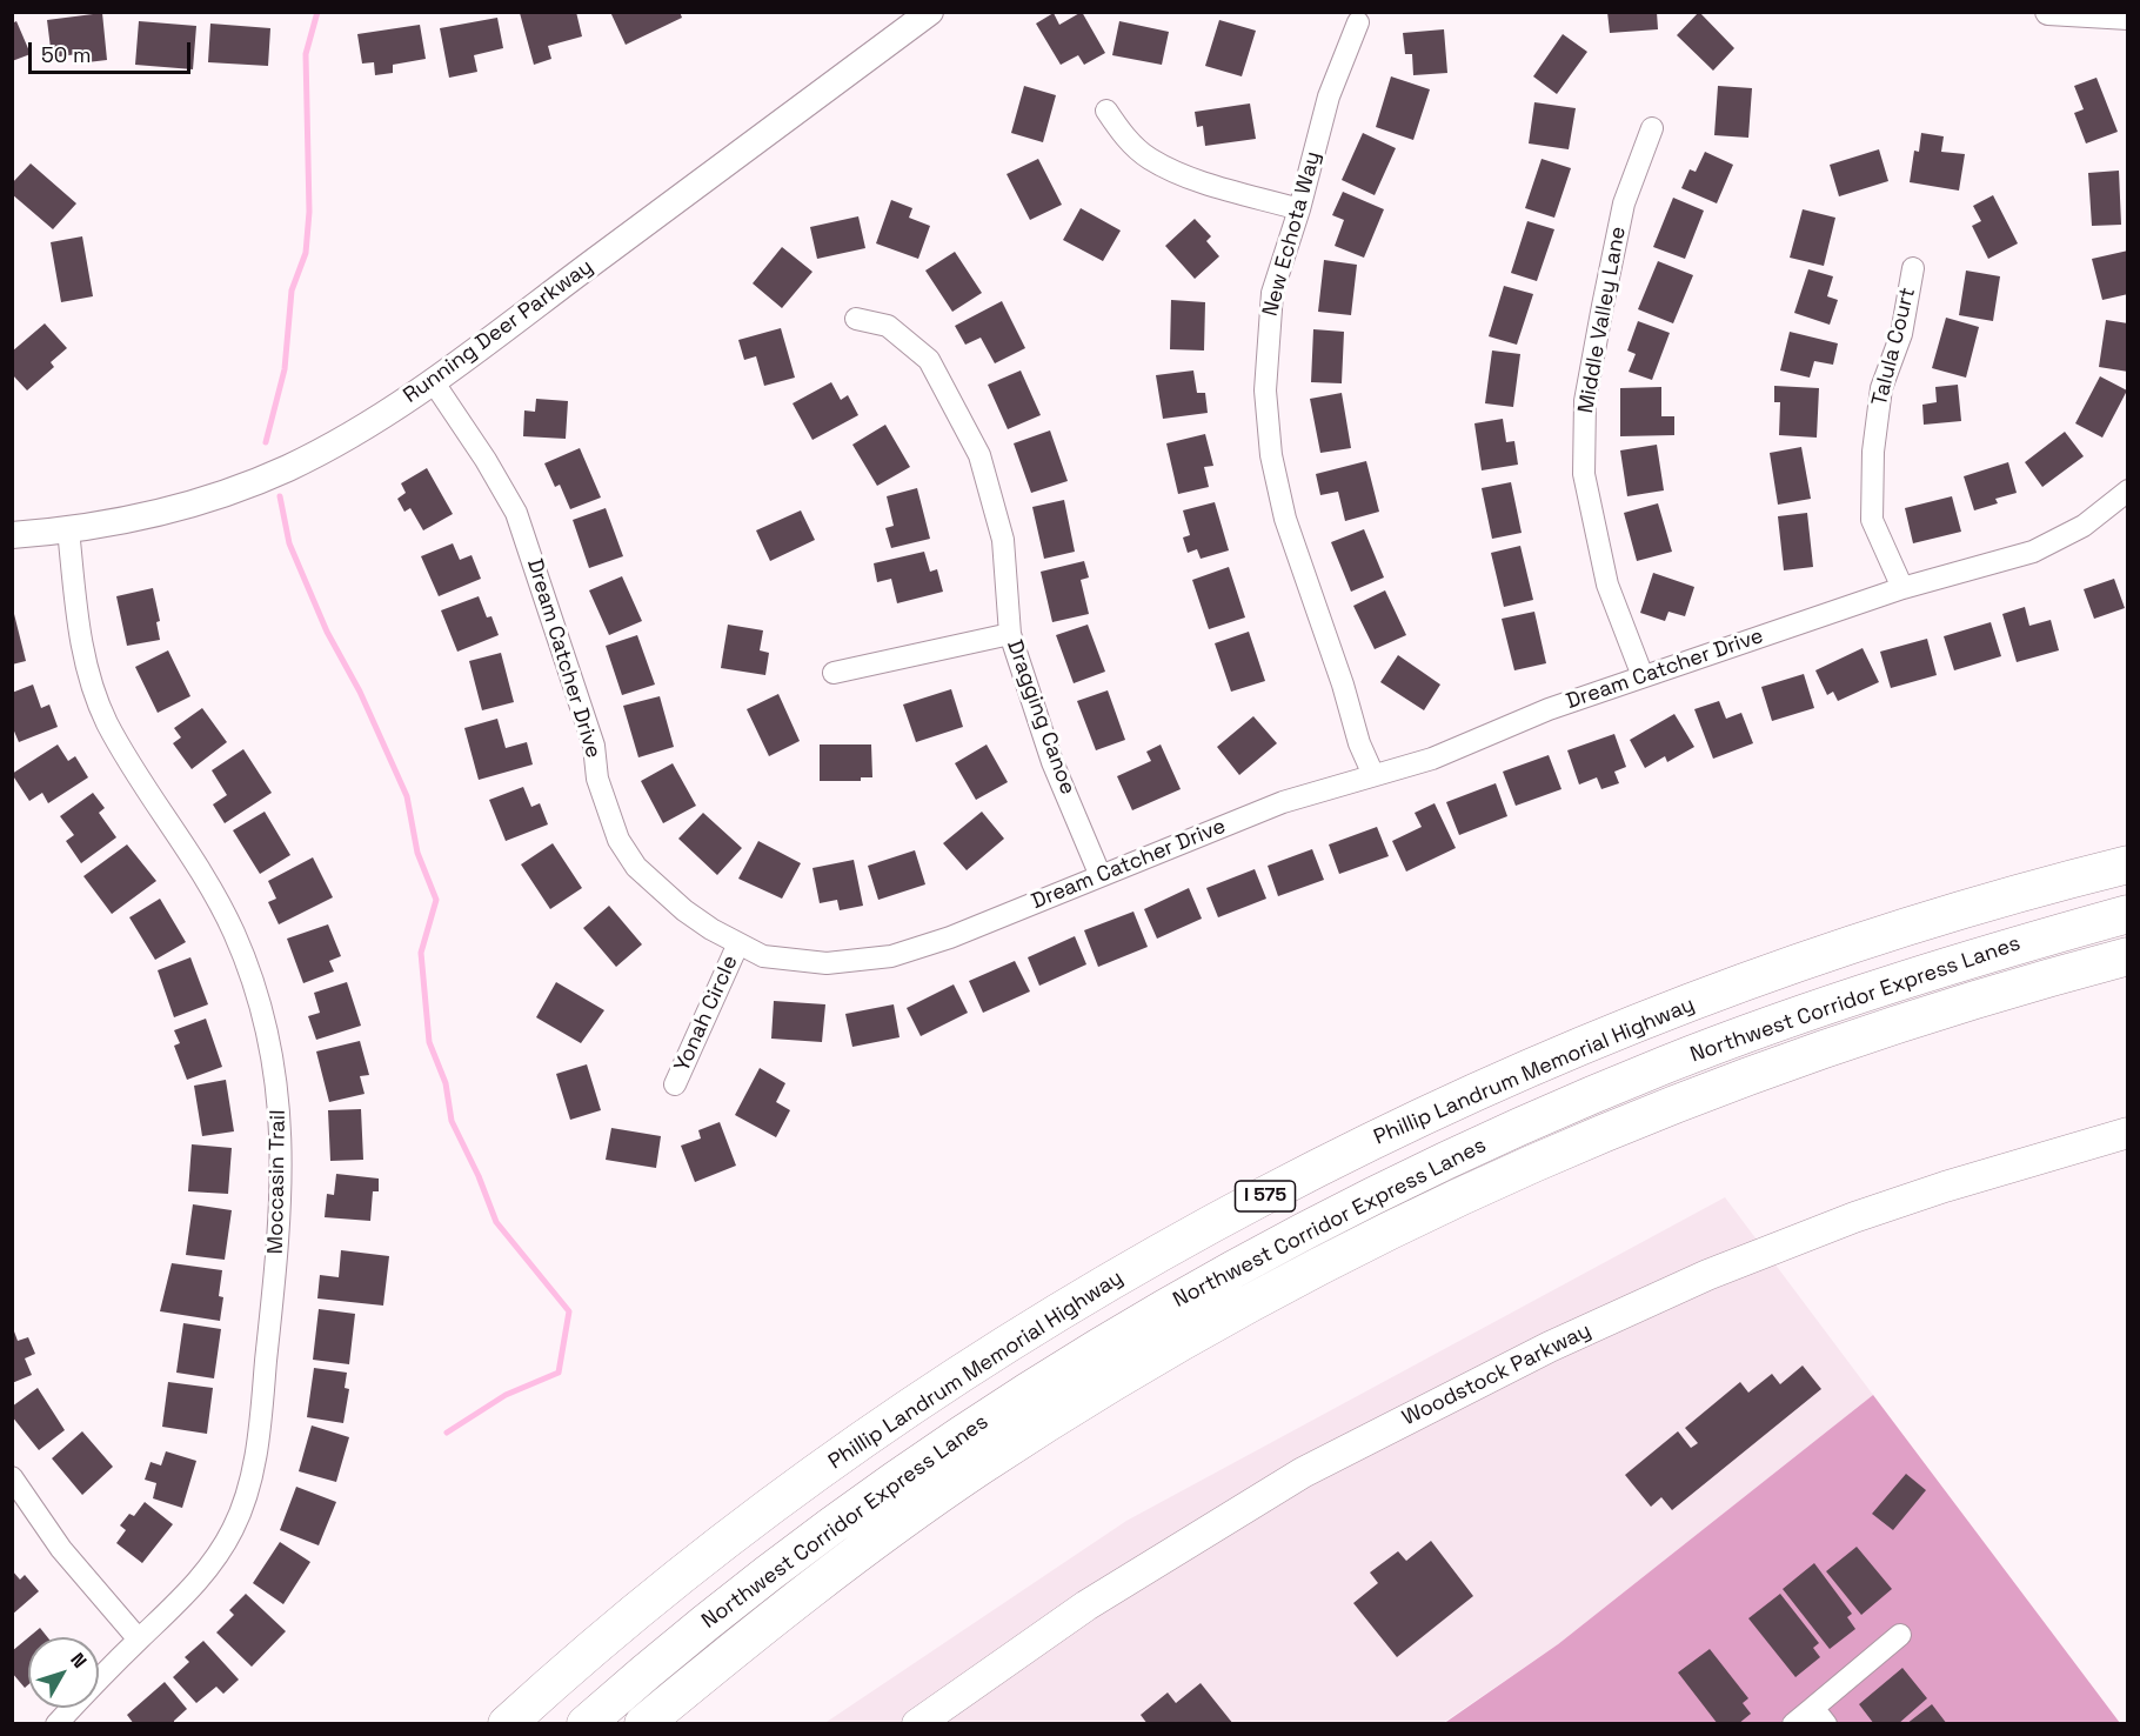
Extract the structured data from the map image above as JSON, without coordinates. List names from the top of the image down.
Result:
{
  "streets": {
    "highway": ["Northwest Corridor Express Lanes", "Phillip Landrum Memorial Highway", "I 575"],
    "main road": ["Woodstock Parkway"],
    "street": [
      "New Echota Way",
      "Middle Valley Lane",
      "Running Deer Parkway",
      "Talula Court",
      "Dream Catcher Drive",
      "Dragging Canoe",
      "Yonah Circle",
      "Moccasin Trail"
    ]
  },
  "crossings": [
    ["New Echota Way", "Dream Catcher Drive"],
    ["Middle Valley Lane", "Dream Catcher Drive"],
    ["Running Deer Parkway", "Dream Catcher Drive"],
    ["Running Deer Parkway", "Moccasin Trail"],
    ["Talula Court", "Dream Catcher Drive"],
    ["Dream Catcher Drive", "Dragging Canoe"],
    ["Dream Catcher Drive", "Yonah Circle"]
  ],
  "scale_bar": "50 m",
  "north": "top right"
}
